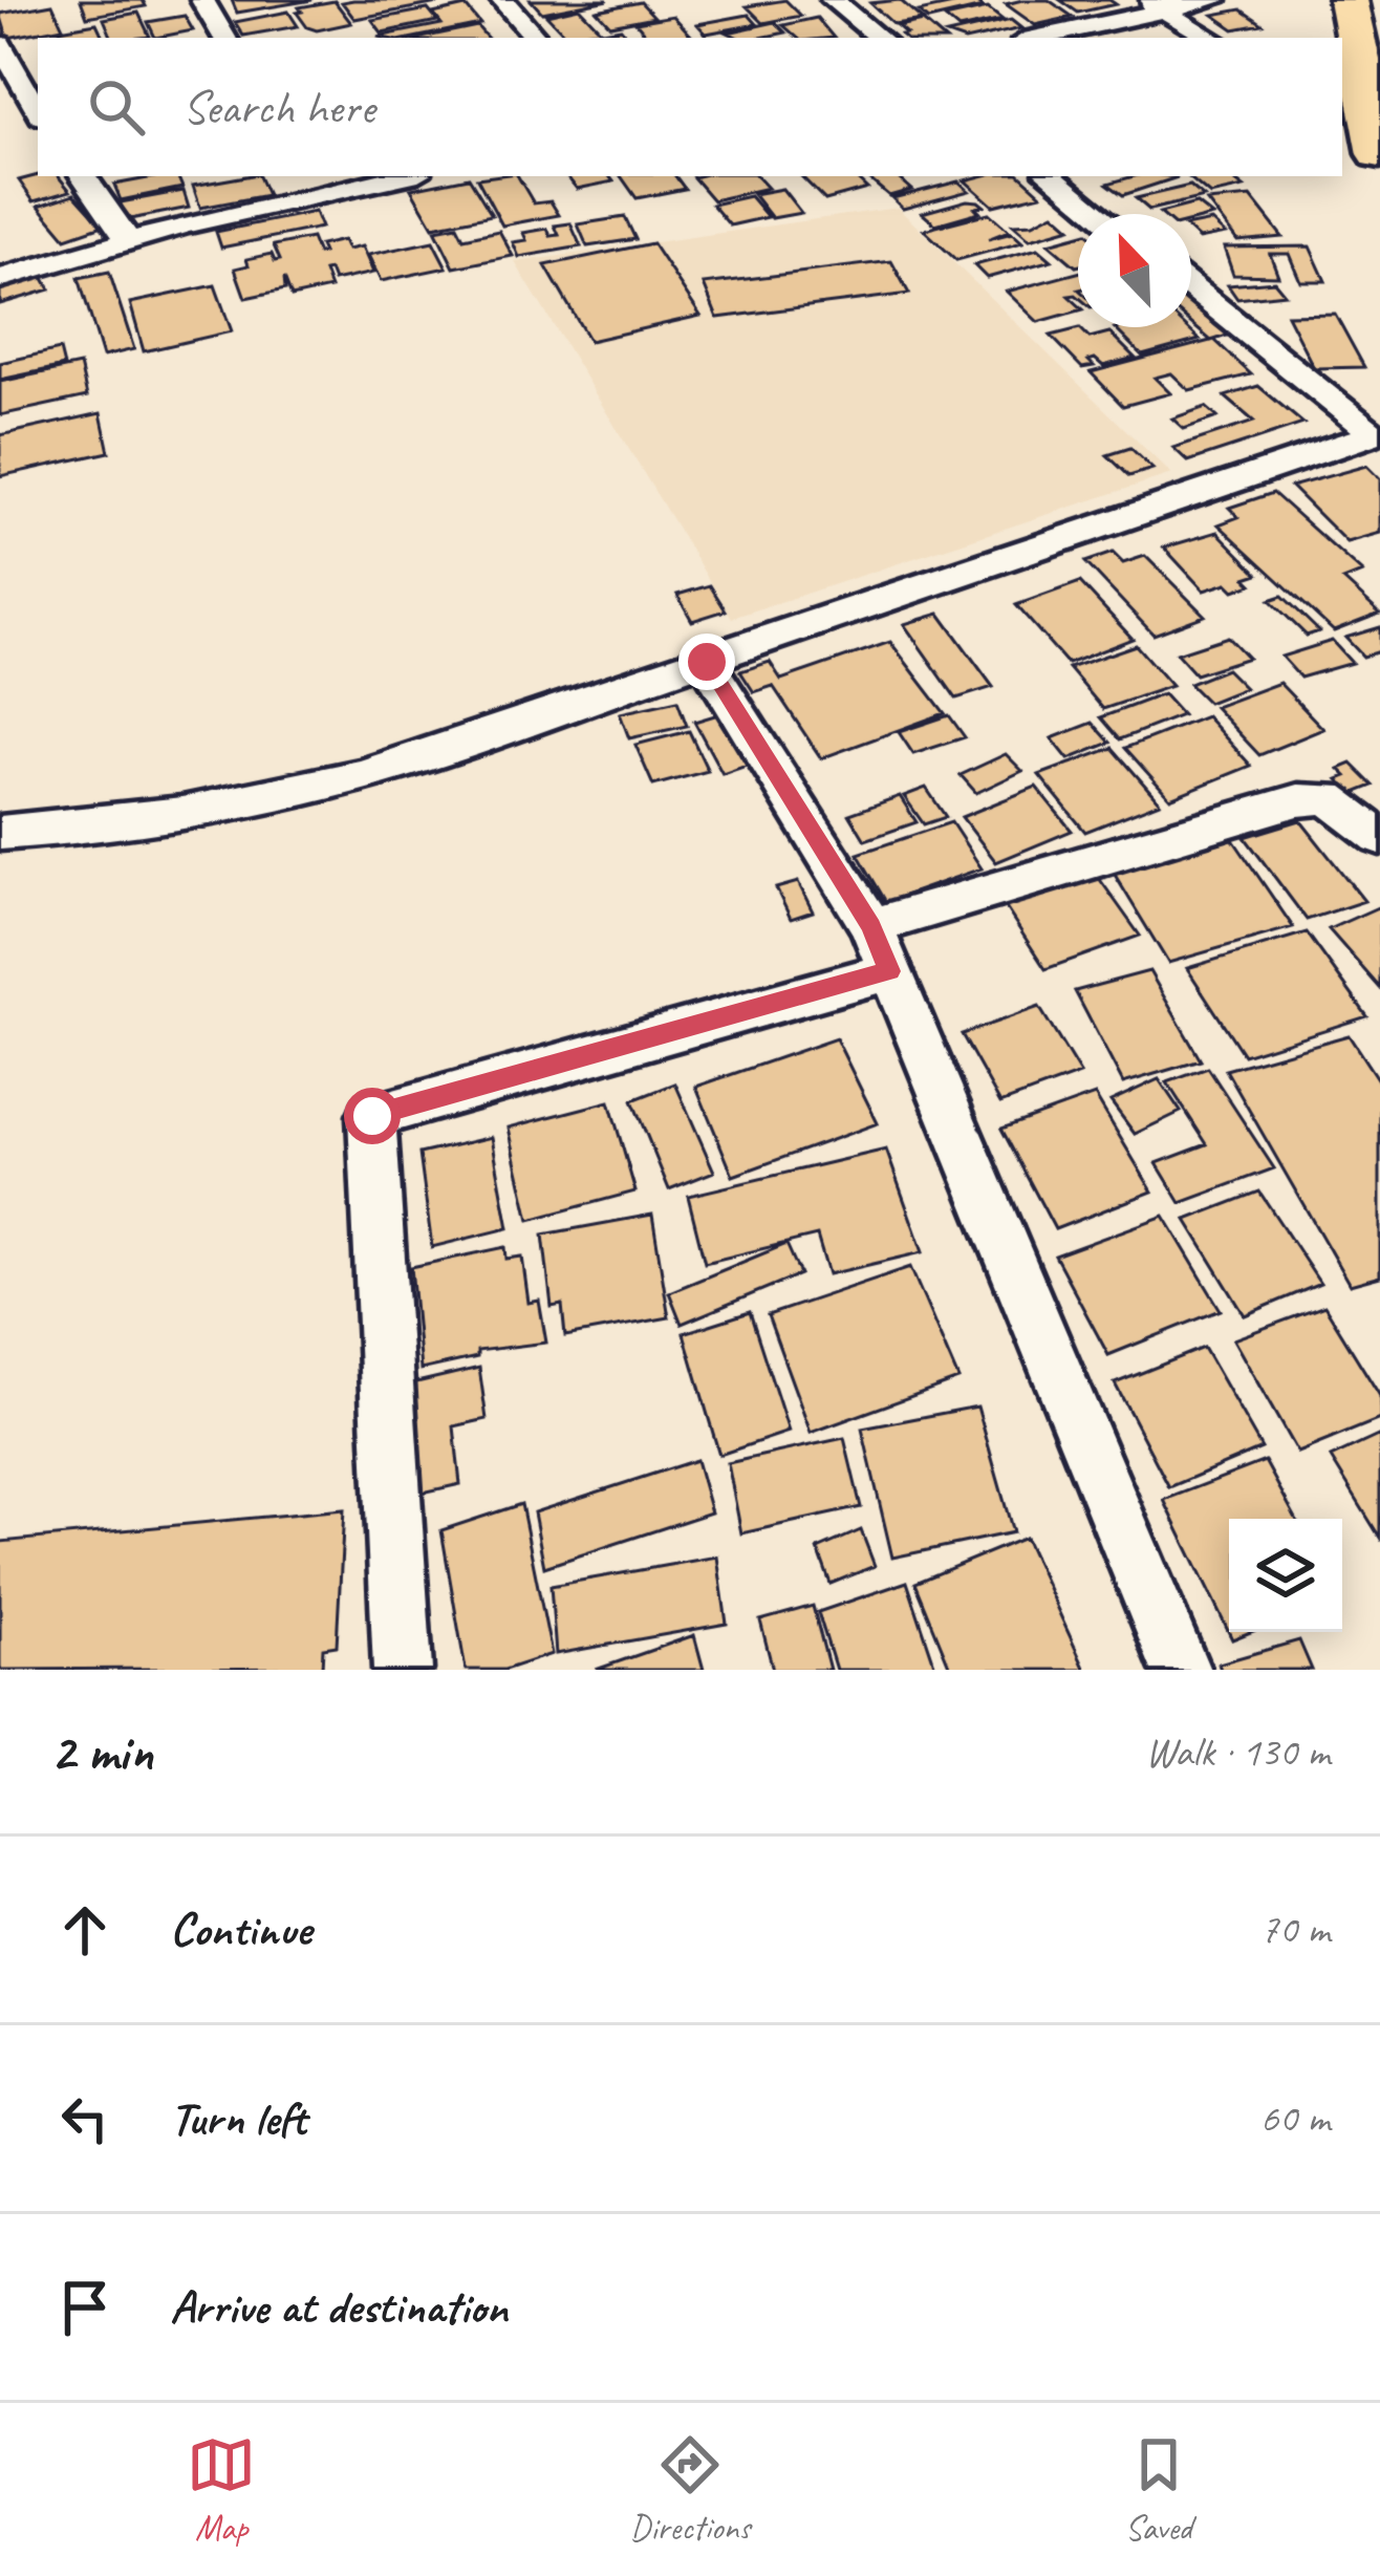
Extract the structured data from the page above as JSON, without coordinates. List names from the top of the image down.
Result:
{
  "north": "top left",
  "page": {
    "search": "Search here",
    "heading": ["2 min", "Walk · 130 m"],
    "list": [
      ["Continue", "70 m"],
      ["Turn left", "60 m"],
      "Arrive at destination"
    ],
    "nav": ["Map", "Directions", "Saved"]
  }
}
